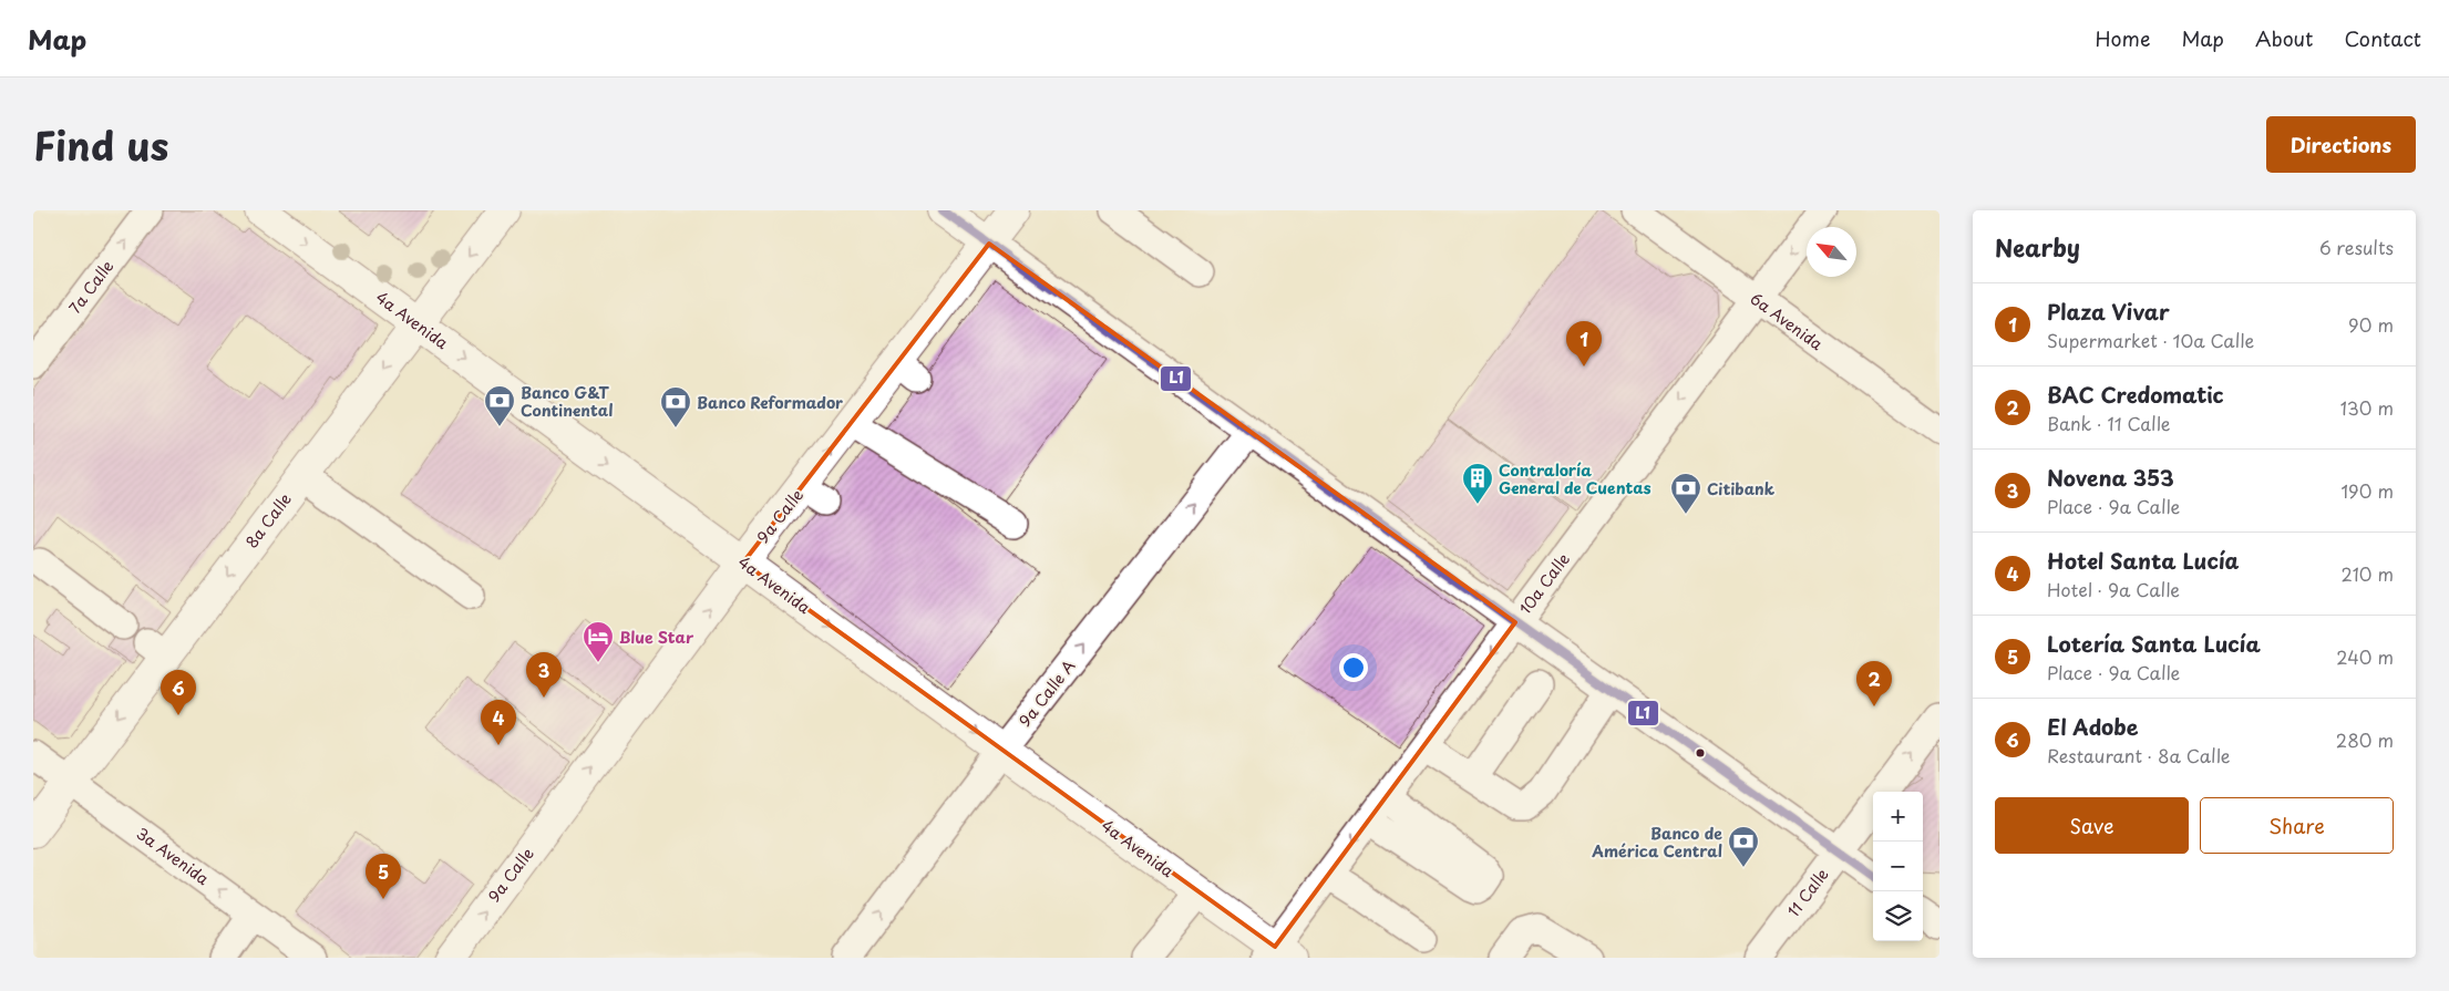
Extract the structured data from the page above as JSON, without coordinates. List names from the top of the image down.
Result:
{
  "streets": {
    "main road": ["4a Avenida", "9a Calle", "8a Calle"],
    "street": [
      "7a Calle",
      "6a Avenida",
      "10a Calle",
      "9a Calle A",
      "3a Avenida",
      "11 Calle"
    ]
  },
  "crossings": [
    ["4a Avenida", "9a Calle"],
    ["4a Avenida", "8a Calle"],
    ["4a Avenida", "10a Calle"],
    ["4a Avenida", "9a Calle A"],
    ["6a Avenida", "10a Calle"],
    ["8a Calle", "3a Avenida"]
  ],
  "one_way": [
    "7a Calle",
    "4a Avenida",
    "9a Calle",
    "8a Calle",
    "10a Calle",
    "9a Calle A",
    "3a Avenida"
  ],
  "places": {
    "bank": [
      "Banco G&T Continental",
      "Banco Reformador",
      "Citibank",
      "Banco de América Central"
    ],
    "building": ["Contraloría General de Cuentas"],
    "hotel": ["Blue Star"]
  },
  "lines": ["transit line L1"],
  "north": "top left",
  "page": {
    "header": "Map",
    "nav": [
      "Home",
      "Map",
      "About",
      "Contact"
    ],
    "title": "Find us",
    "buttons": [
      "Directions",
      ["Save", "Share"]
    ],
    "heading": ["Nearby", "6 results"],
    "list": [
      {
        "mark": "1",
        "name": "Plaza Vivar",
        "note": "Supermarket · 10a Calle",
        "value": "90 m"
      },
      {
        "mark": "2",
        "name": "BAC Credomatic",
        "note": "Bank · 11 Calle",
        "value": "130 m"
      },
      {
        "mark": "3",
        "name": "Novena 353",
        "note": "Place · 9a Calle",
        "value": "190 m"
      },
      {
        "mark": "4",
        "name": "Hotel Santa Lucía",
        "note": "Hotel · 9a Calle",
        "value": "210 m"
      },
      {
        "mark": "5",
        "name": "Lotería Santa Lucía",
        "note": "Place · 9a Calle",
        "value": "240 m"
      },
      {
        "mark": "6",
        "name": "El Adobe",
        "note": "Restaurant · 8a Calle",
        "value": "280 m"
      }
    ],
    "pins": [
      "1",
      "3",
      "2",
      "6",
      "4",
      "5"
    ],
    "map_buttons": ["+", "−"]
  }
}
